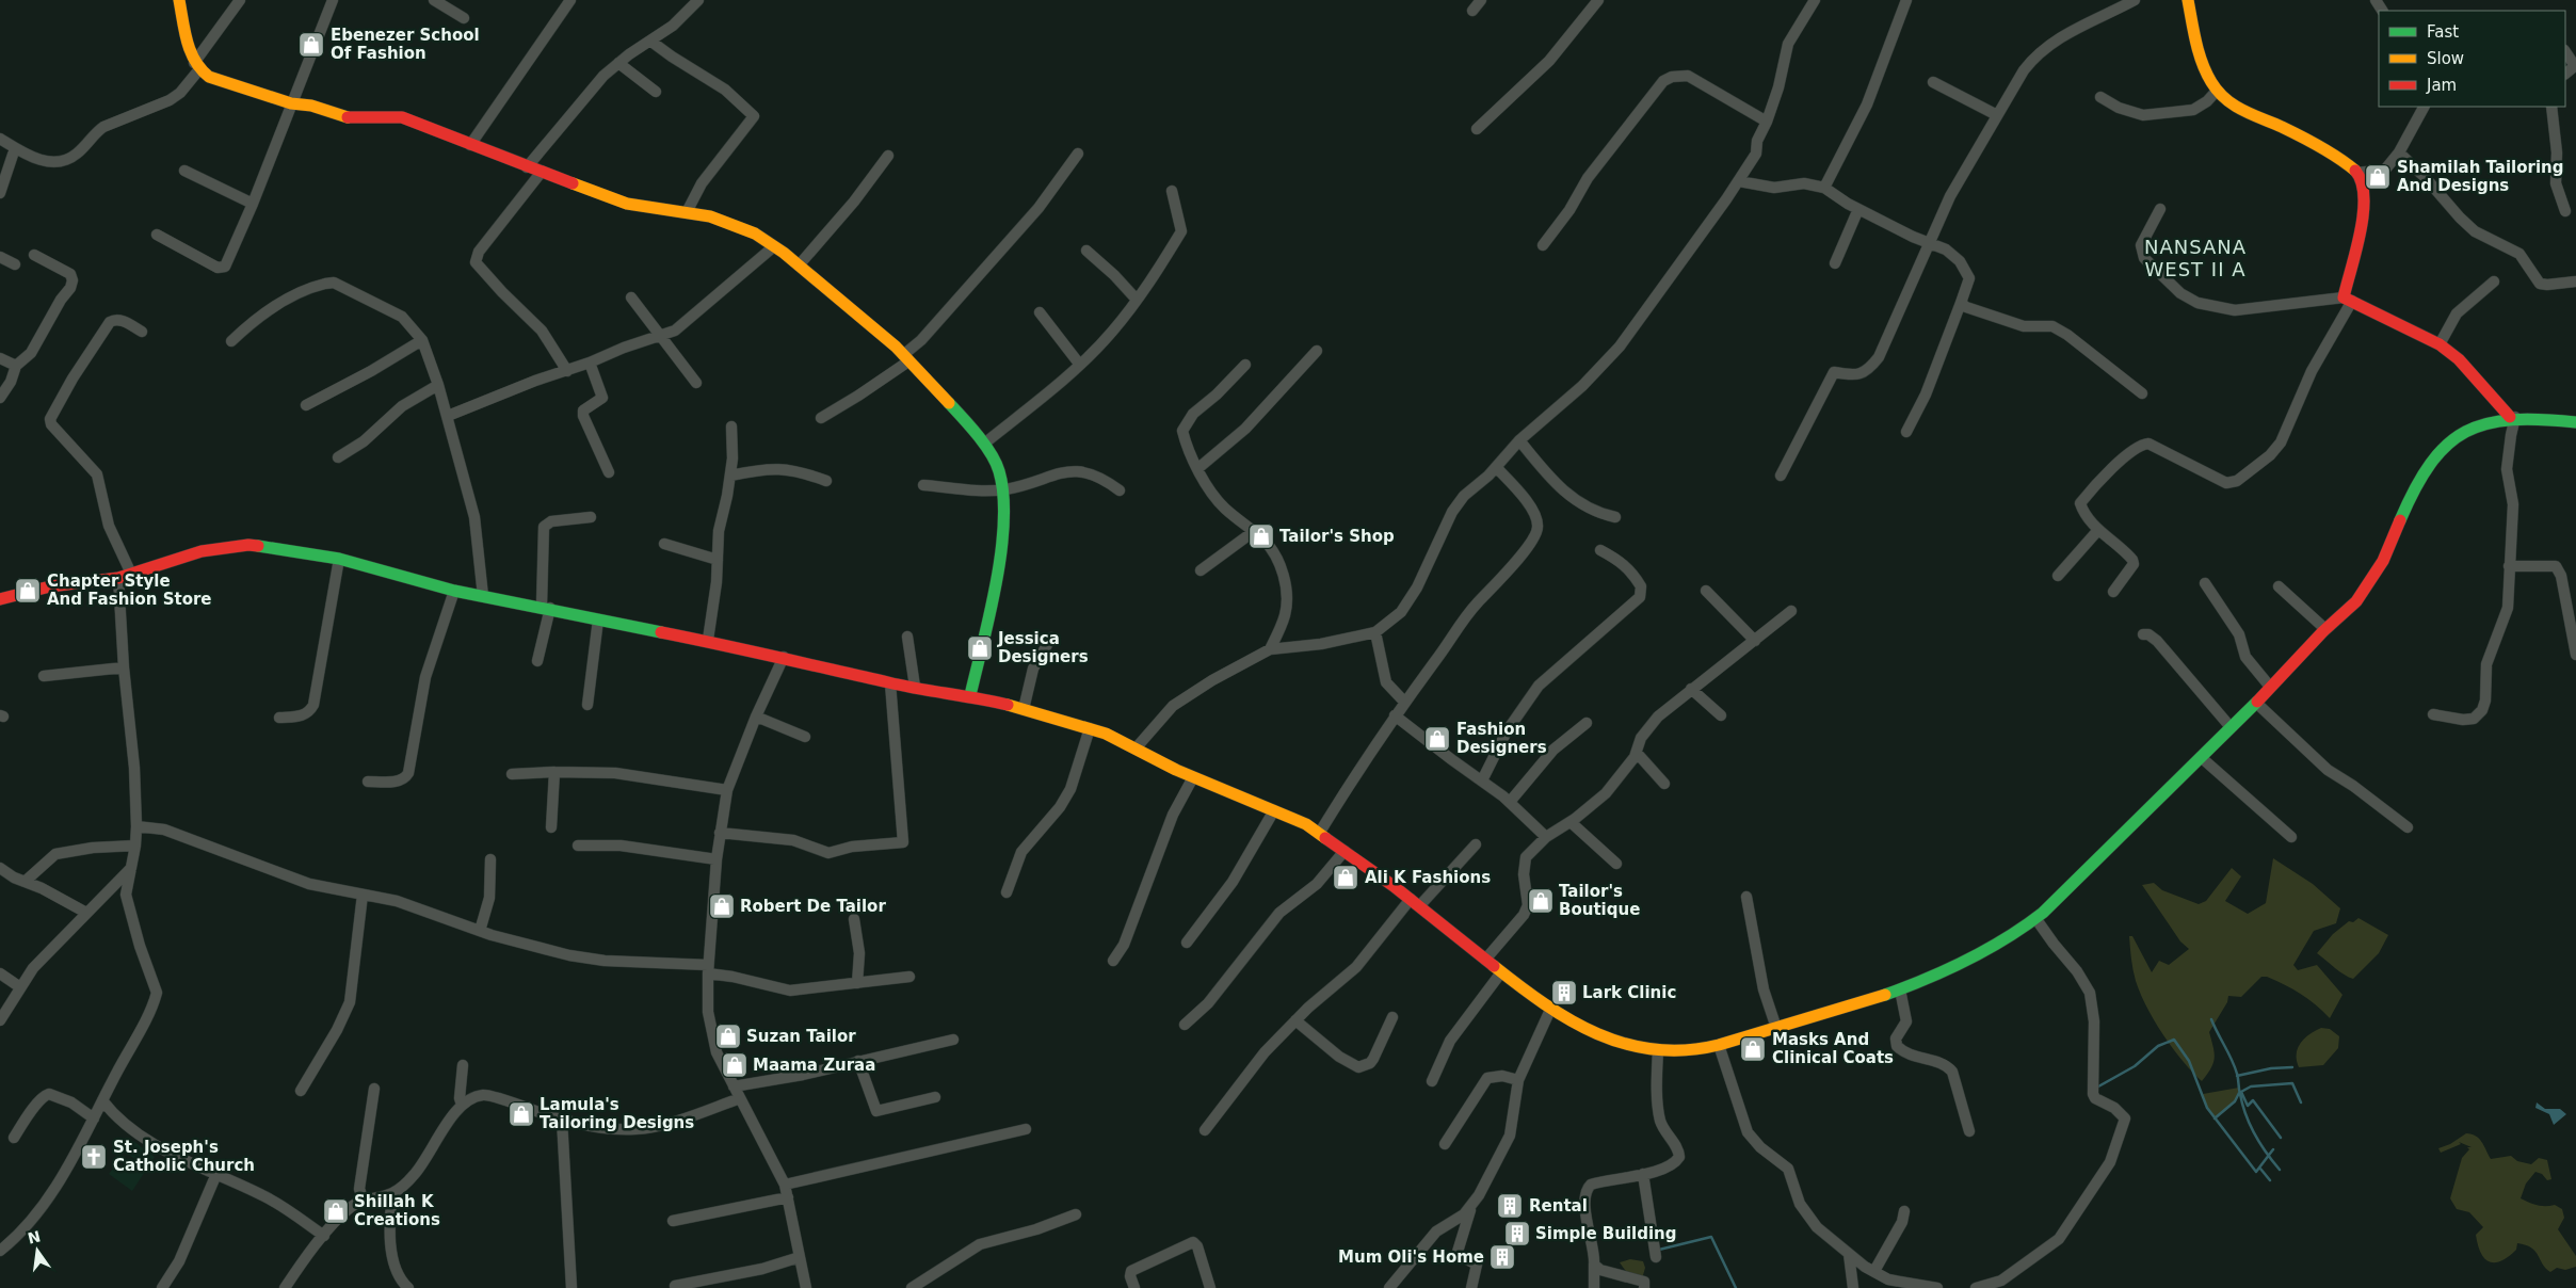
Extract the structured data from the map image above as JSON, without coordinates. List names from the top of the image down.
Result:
{
  "districts": ["NANSANA WEST II A"],
  "places": {
    "shop": [
      "Ebenezer School Of Fashion",
      "Shamilah Tailoring And Designs",
      "Tailor's Shop",
      "Chapter Style And Fashion Store",
      "Jessica Designers",
      "Fashion Designers",
      "Ali K Fashions",
      "Tailor's Boutique",
      "Robert De Tailor",
      "Suzan Tailor",
      "Masks And Clinical Coats",
      "Maama Zuraa",
      "Lamula's Tailoring Designs",
      "Shillah K Creations"
    ],
    "building": [
      "Lark Clinic",
      "Rental",
      "Simple Building",
      "Mum Oli's Home"
    ],
    "church": ["St. Joseph's Catholic Church"]
  },
  "legend": ["Fast", "Slow", "Jam"],
  "north": "top"
}
